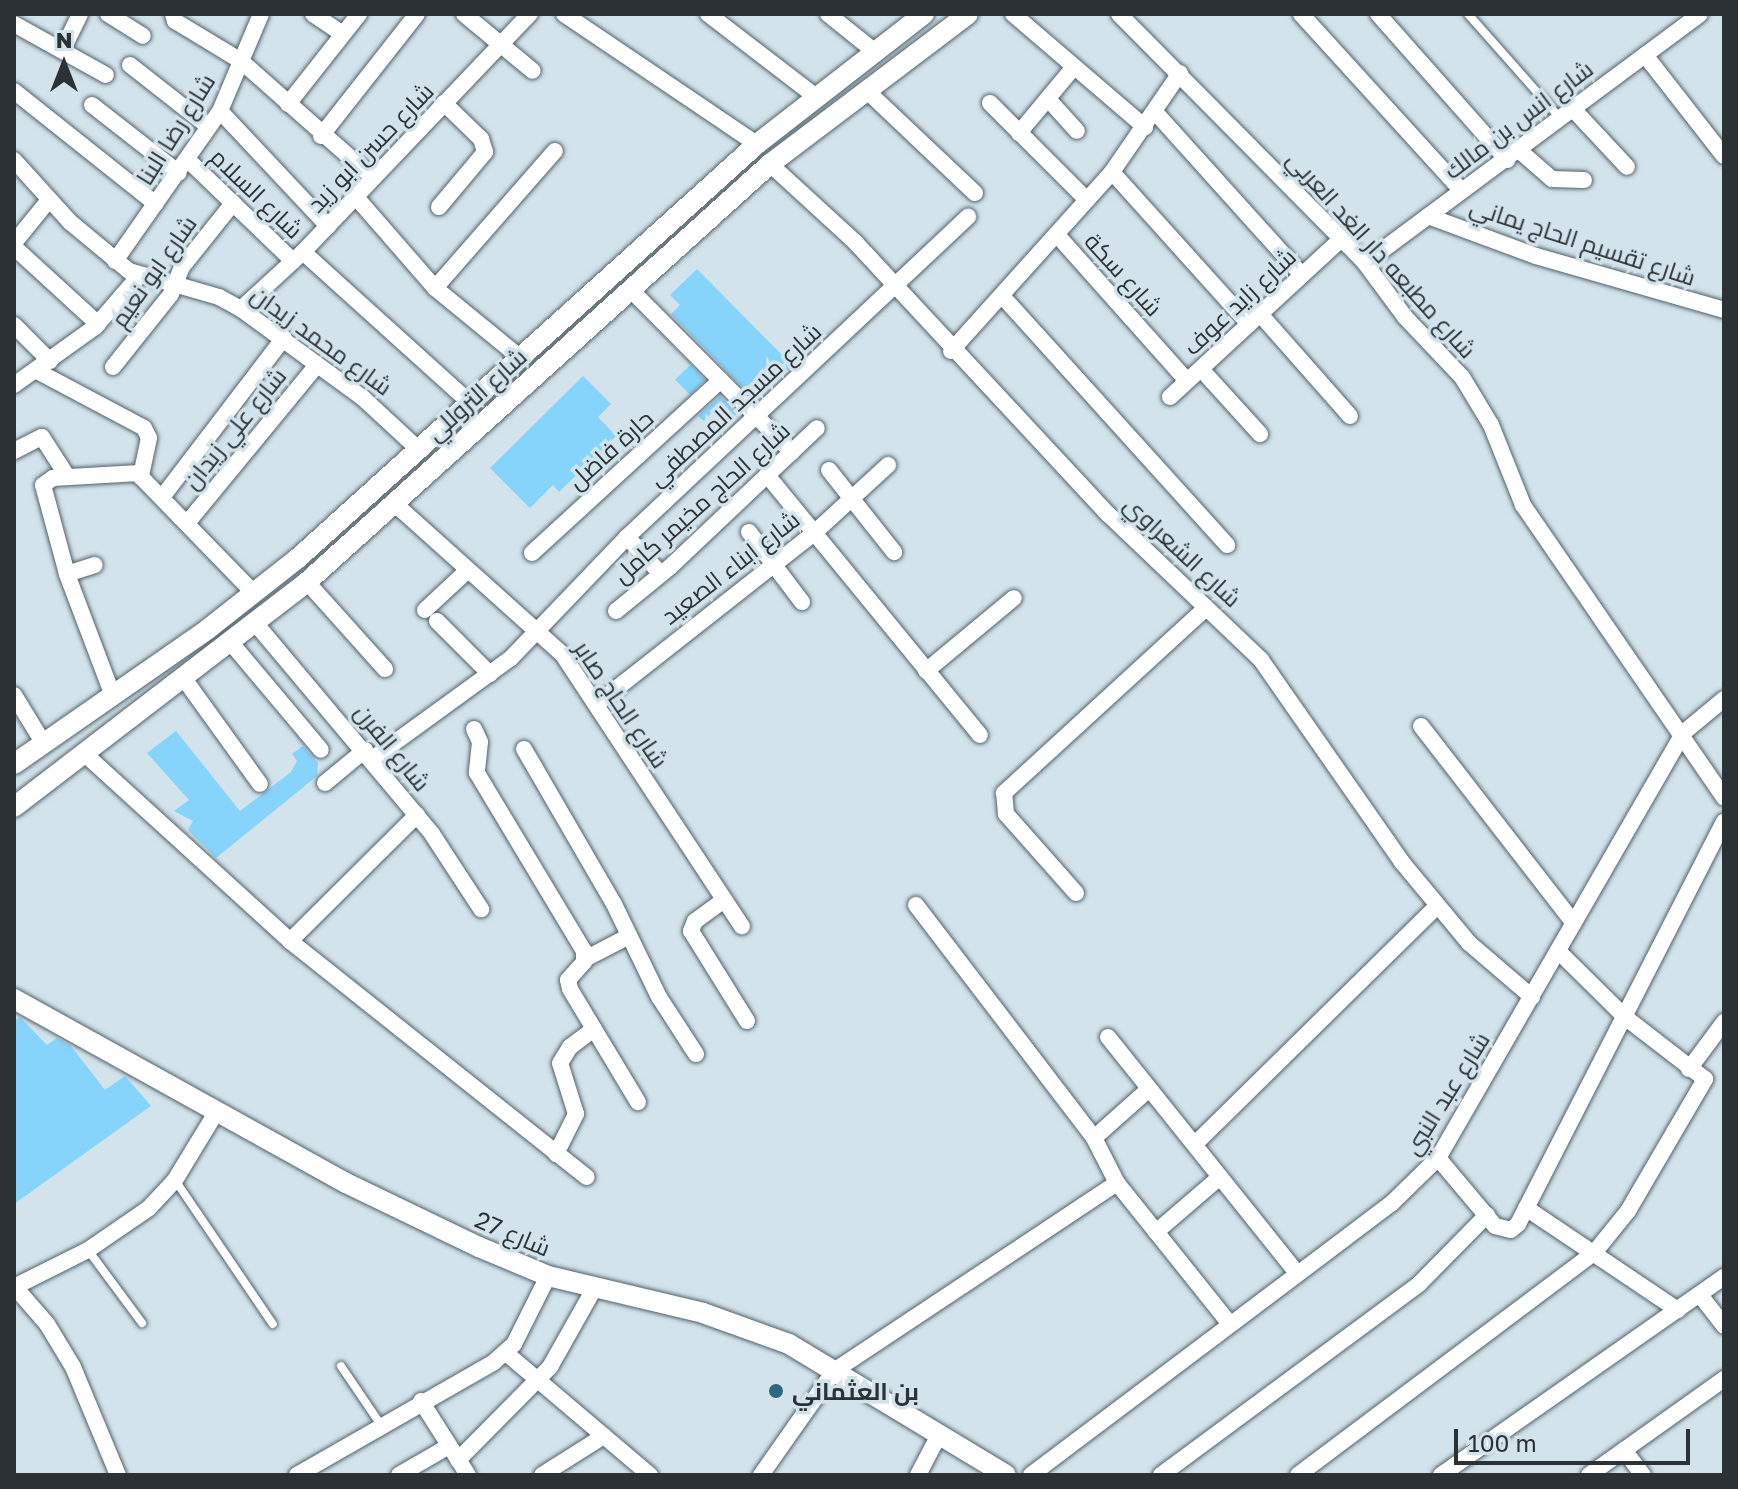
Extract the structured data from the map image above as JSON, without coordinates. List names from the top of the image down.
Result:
{
  "streets": {
    "street": [
      "شارع انس بن مالك",
      "شارع رضا البنا",
      "شارع حسن ابو زيد",
      "شارع السلام",
      "شارع تقسيم الحاج يماني",
      "شارع مطبعه دار الغد العربي",
      "شارع ابو نعيم",
      "شارع سكة",
      "شارع زايد عوف",
      "شارع محمد زيدان",
      "شارع التروللي",
      "شارع مسجد المصطفي",
      "شارع علي زيدان",
      "حارة فاضل",
      "شارع الحاج مخيمر كامل",
      "شارع الشعراوي",
      "شارع ابناء الصعيد",
      "شارع الحاج صابر",
      "شارع الفرن",
      "شارع عبد النبي",
      "شارع 27"
    ]
  },
  "crossings": [
    ["شارع انس بن مالك", "شارع تقسيم الحاج يماني"],
    ["شارع انس بن مالك", "شارع مطبعه دار الغد العربي"],
    ["شارع رضا البنا", "شارع السلام"],
    ["شارع رضا البنا", "شارع محمد زيدان"],
    ["شارع حسن ابو زيد", "شارع السلام"],
    ["شارع حسن ابو زيد", "شارع محمد زيدان"],
    ["شارع السلام", "شارع ابو نعيم"],
    ["شارع السلام", "شارع التروللي"],
    ["شارع مطبعه دار الغد العربي", "شارع زايد عوف"],
    ["شارع مطبعه دار الغد العربي", "شارع عبد النبي"],
    ["شارع ابو نعيم", "شارع محمد زيدان"],
    ["شارع سكة", "شارع زايد عوف"],
    ["شارع محمد زيدان", "شارع التروللي"],
    ["شارع محمد زيدان", "شارع علي زيدان"],
    ["شارع التروللي", "شارع الشعراوي"],
    ["شارع التروللي", "شارع الحاج صابر"],
    ["شارع التروللي", "شارع الفرن"],
    ["شارع مسجد المصطفي", "شارع الشعراوي"],
    ["شارع مسجد المصطفي", "شارع الحاج صابر"],
    ["شارع مسجد المصطفي", "شارع الفرن"],
    ["شارع الشعراوي", "شارع عبد النبي"],
    ["شارع ابناء الصعيد", "شارع الحاج صابر"]
  ],
  "places": ["بن العثماني"],
  "scale_bar": "100 m",
  "north": "top"
}
